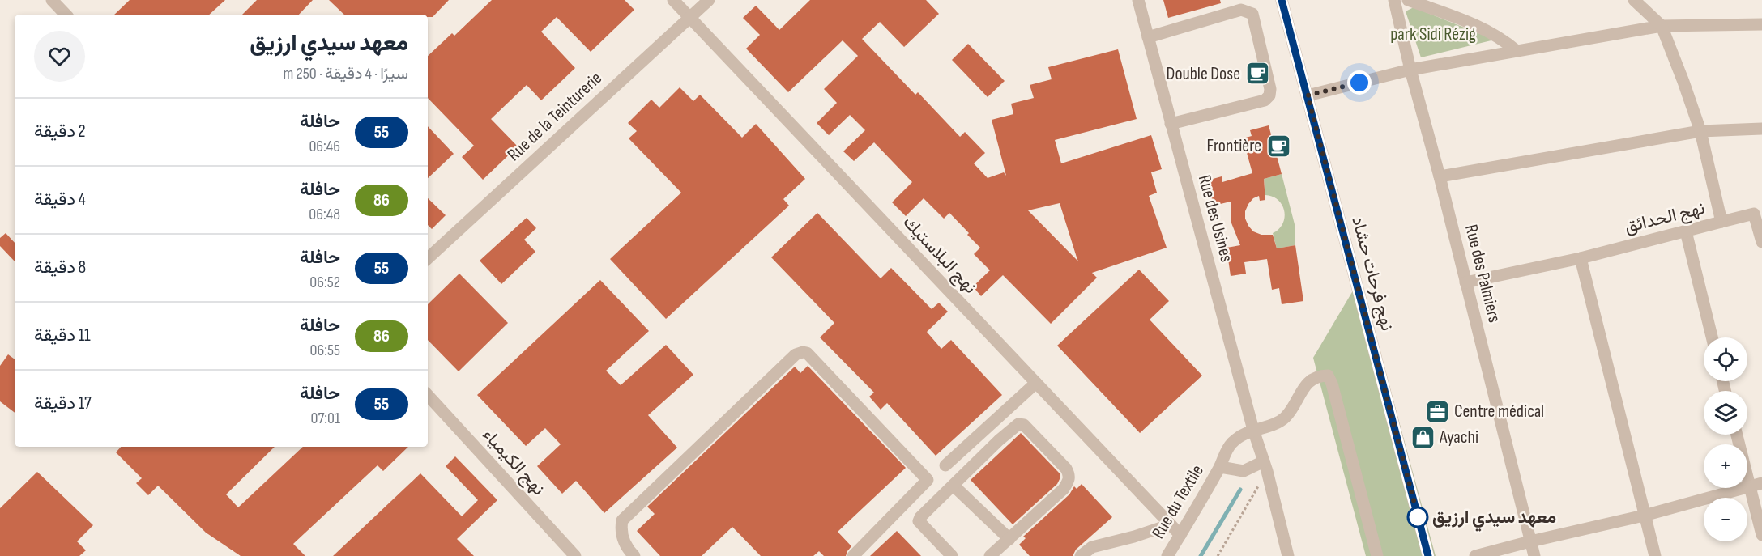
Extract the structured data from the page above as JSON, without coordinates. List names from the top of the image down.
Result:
{
  "streets": {
    "street": [
      "Rue de la Teinturerie",
      "نهج الحدائق",
      "Rue des Usines",
      "نهج البلاستيك",
      "نهج فرحات حشاد",
      "Rue des Palmiers",
      "نهج الكيمياء",
      "Rue du Textile"
    ]
  },
  "crossings": [
    ["Rue de la Teinturerie", "نهج البلاستيك"],
    ["نهج الحدائق", "Rue des Palmiers"],
    ["Rue des Usines", "Rue du Textile"],
    ["نهج البلاستيك", "Rue du Textile"]
  ],
  "parks": ["park Sidi Rézig"],
  "places": {
    "cafe": ["Double Dose", "Frontière"],
    "office": ["Centre médical"],
    "shop": ["Ayachi"],
    "other": ["معهد سيدي ارزيق"]
  },
  "lines": ["bus line 55"],
  "page": {
    "heading": ["معهد سيدي ارزيق", "سيرًا · 4 دقيقة · 250 m"],
    "list": [
      {
        "mark": "55",
        "name": "حافلة",
        "note": "06:46",
        "value": "2 دقيقة"
      },
      {
        "mark": "86",
        "name": "حافلة",
        "note": "06:48",
        "value": "4 دقيقة"
      },
      {
        "mark": "55",
        "name": "حافلة",
        "note": "06:52",
        "value": "8 دقيقة"
      },
      {
        "mark": "86",
        "name": "حافلة",
        "note": "06:55",
        "value": "11 دقيقة"
      },
      {
        "mark": "55",
        "name": "حافلة",
        "note": "07:01",
        "value": "17 دقيقة"
      }
    ],
    "map_buttons": ["+", "−"]
  }
}
